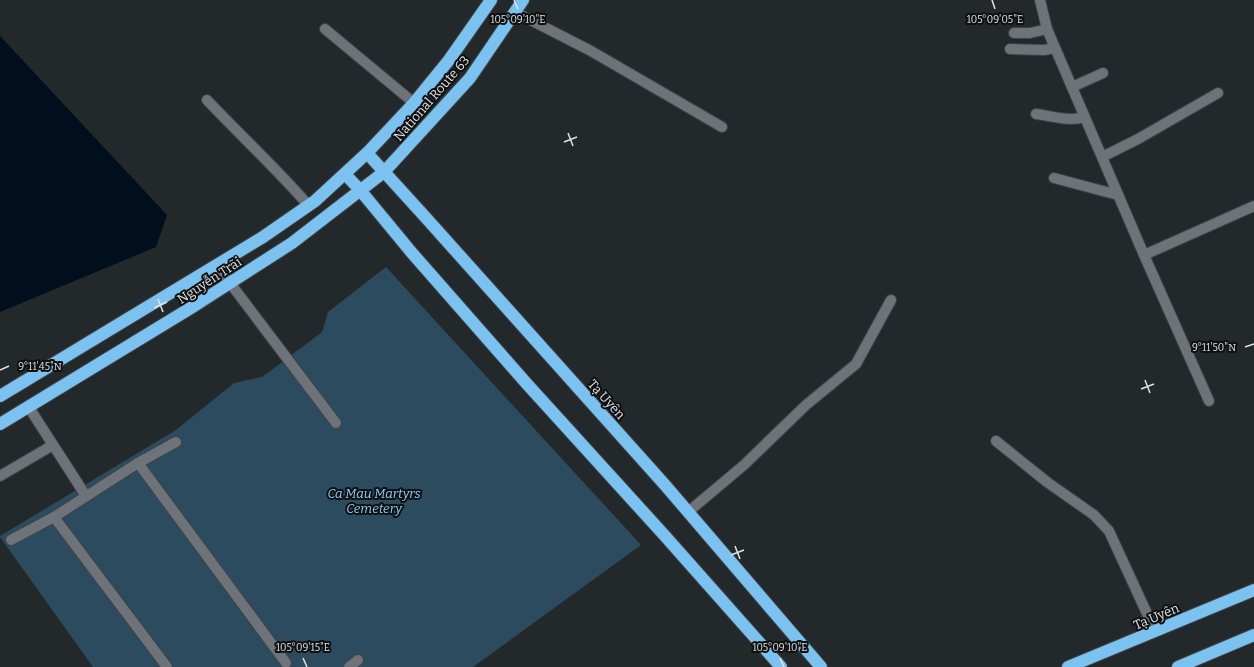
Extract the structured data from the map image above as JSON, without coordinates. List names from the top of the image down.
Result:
{
  "streets": {
    "highway": ["National Route 63", "Nguyễn Trãi", "Tạ Uyên"]
  },
  "crossings": [
    ["National Route 63", "Nguyễn Trãi"],
    ["National Route 63", "Tạ Uyên"],
    ["Nguyễn Trãi", "Tạ Uyên"]
  ],
  "parks": ["Ca Mau Martyrs Cemetery"],
  "coordinates": [
    "105°09'10\"E",
    "105°09'05\"E",
    "9°11'50\"N",
    "9°11'45\"N",
    "105°09'15\"E"
  ]
}
